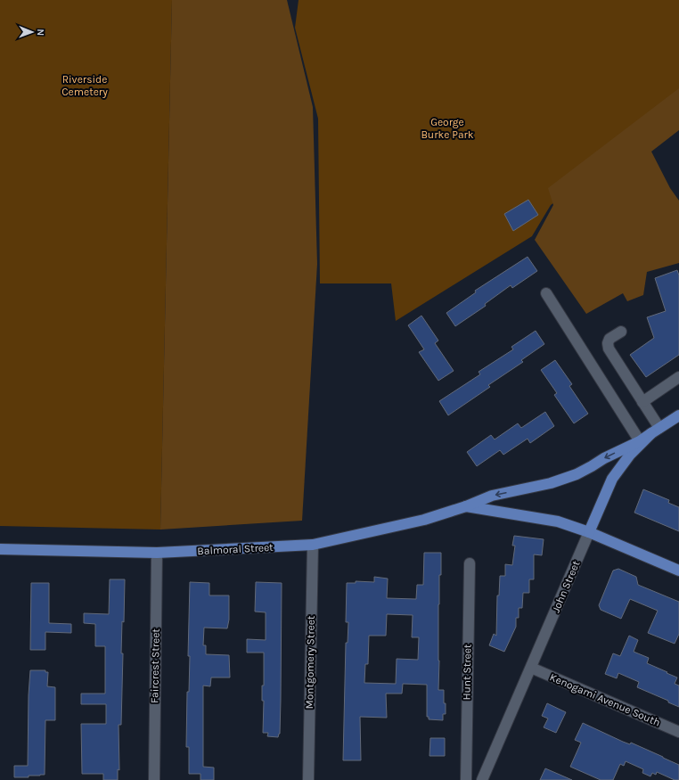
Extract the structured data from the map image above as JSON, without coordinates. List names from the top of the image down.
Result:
{
  "streets": {
    "main road": ["Balmoral Street", "John Street"],
    "street": [
      "Montgomery Street",
      "Faircrest Street",
      "Hunt Street",
      "Kenogami Avenue South"
    ]
  },
  "crossings": [
    ["Balmoral Street", "John Street"],
    ["Balmoral Street", "Montgomery Street"],
    ["Balmoral Street", "Faircrest Street"],
    ["John Street", "Kenogami Avenue South"]
  ],
  "parks": ["Riverside Cemetery", "George Burke Park"],
  "north": "right"
}
